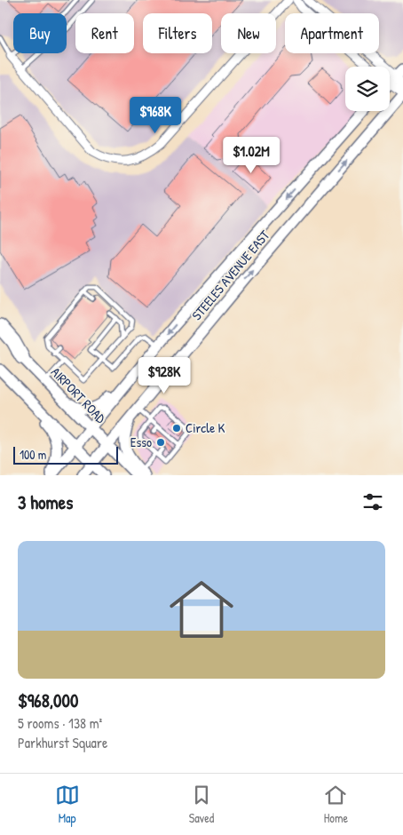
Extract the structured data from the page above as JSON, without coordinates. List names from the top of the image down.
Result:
{
  "streets": {
    "main road": ["STEELES AVENUE EAST", "AIRPORT ROAD"]
  },
  "crossings": [
    ["STEELES AVENUE EAST", "AIRPORT ROAD"]
  ],
  "places": ["Circle K", "Esso"],
  "scale_bar": "100 m",
  "page": {
    "chip": [
      "Buy",
      "Rent",
      "Filters",
      "New",
      "Apartment"
    ],
    "price": ["$968K", "$1.02M", "$928K"],
    "scale": "100 m",
    "heading": "3 homes",
    "list": [
      {
        "name": "$968,000",
        "note": "5 rooms · 138 m² · Parkhurst Square"
      }
    ],
    "tabs": ["Map", "Saved", "Home"]
  }
}
